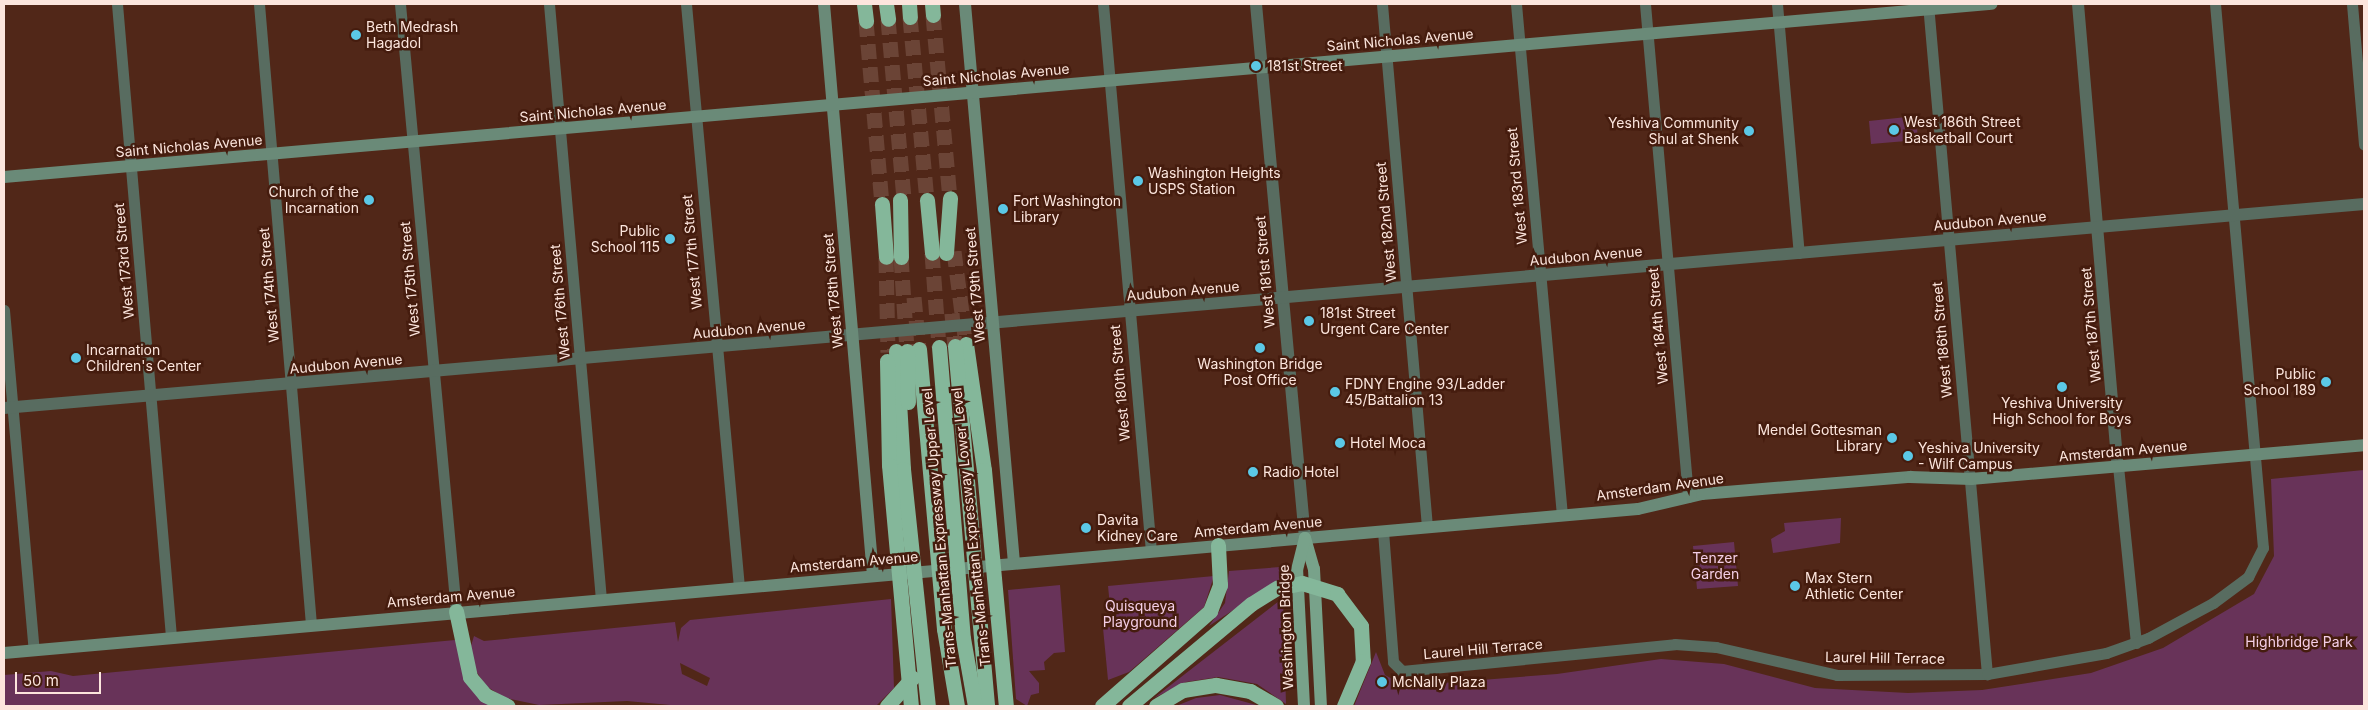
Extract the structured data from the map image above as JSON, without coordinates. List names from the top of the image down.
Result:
{
  "streets": {
    "highway": ["Trans-Manhattan Expressway Lower Level", "Trans-Manhattan Expressway Upper Level"],
    "main road": [
      "Saint Nicholas Avenue",
      "West 179th Street",
      "West 178th Street",
      "Amsterdam Avenue",
      "Washington Bridge"
    ],
    "street": [
      "West 183rd Street",
      "Audubon Avenue",
      "West 182nd Street",
      "West 177th Street",
      "West 173rd Street",
      "West 181st Street",
      "West 175th Street",
      "West 174th Street",
      "West 176th Street",
      "West 187th Street",
      "West 184th Street",
      "West 186th Street",
      "West 180th Street",
      "Laurel Hill Terrace"
    ]
  },
  "crossings": [
    ["Saint Nicholas Avenue", "West 183rd Street"],
    ["Saint Nicholas Avenue", "West 182nd Street"],
    ["Saint Nicholas Avenue", "West 177th Street"],
    ["Saint Nicholas Avenue", "West 173rd Street"],
    ["Saint Nicholas Avenue", "West 181st Street"],
    ["Saint Nicholas Avenue", "West 175th Street"],
    ["Saint Nicholas Avenue", "West 174th Street"],
    ["Saint Nicholas Avenue", "West 179th Street"],
    ["Saint Nicholas Avenue", "West 178th Street"],
    ["Saint Nicholas Avenue", "West 176th Street"],
    ["Saint Nicholas Avenue", "West 184th Street"],
    ["Saint Nicholas Avenue", "West 186th Street"],
    ["Saint Nicholas Avenue", "West 180th Street"],
    ["West 183rd Street", "Audubon Avenue"],
    ["West 183rd Street", "Amsterdam Avenue"],
    ["Audubon Avenue", "West 182nd Street"],
    ["Audubon Avenue", "West 177th Street"],
    ["Audubon Avenue", "West 173rd Street"],
    ["Audubon Avenue", "West 181st Street"],
    ["Audubon Avenue", "West 175th Street"],
    ["Audubon Avenue", "West 174th Street"],
    ["Audubon Avenue", "West 179th Street"],
    ["Audubon Avenue", "West 178th Street"],
    ["Audubon Avenue", "West 176th Street"],
    ["Audubon Avenue", "West 187th Street"],
    ["Audubon Avenue", "West 184th Street"],
    ["Audubon Avenue", "West 186th Street"],
    ["Audubon Avenue", "West 180th Street"],
    ["Audubon Avenue", "Laurel Hill Terrace"],
    ["West 182nd Street", "Amsterdam Avenue"],
    ["West 177th Street", "Amsterdam Avenue"],
    ["West 173rd Street", "Amsterdam Avenue"],
    ["West 181st Street", "Amsterdam Avenue"],
    ["West 181st Street", "Washington Bridge"],
    ["West 175th Street", "Amsterdam Avenue"],
    ["West 174th Street", "Amsterdam Avenue"],
    ["West 179th Street", "Amsterdam Avenue"],
    ["West 178th Street", "Amsterdam Avenue"],
    ["West 176th Street", "Amsterdam Avenue"],
    ["West 187th Street", "Amsterdam Avenue"],
    ["West 187th Street", "Laurel Hill Terrace"],
    ["West 184th Street", "Amsterdam Avenue"],
    ["West 186th Street", "Amsterdam Avenue"],
    ["West 186th Street", "Laurel Hill Terrace"],
    ["West 180th Street", "Amsterdam Avenue"],
    ["Amsterdam Avenue", "Washington Bridge"],
    ["Amsterdam Avenue", "Laurel Hill Terrace"],
    ["Trans-Manhattan Expressway Lower Level", "Trans-Manhattan Expressway Upper Level"]
  ],
  "parks": ["Tenzer Garden", "Quisqueya Playground", "Highbridge Park"],
  "places": [
    "Beth Medrash Hagadol",
    "181st Street",
    "West 186th Street Basketball Court",
    "Yeshiva Community Shul at Shenk",
    "Washington Heights USPS Station",
    "Church of the Incarnation",
    "Fort Washington Library",
    "Public School 115",
    "181st Street Urgent Care Center",
    "Washington Bridge Post Office",
    "Incarnation Children's Center",
    "Public School 189",
    "Yeshiva University High School for Boys",
    "FDNY Engine 93/Ladder 45/Battalion 13",
    "Mendel Gottesman Library",
    "Hotel Moca",
    "Yeshiva University - Wilf Campus",
    "Radio Hotel",
    "Davita Kidney Care",
    "Max Stern Athletic Center",
    "McNally Plaza"
  ],
  "scale_bar": "50 m"
}
